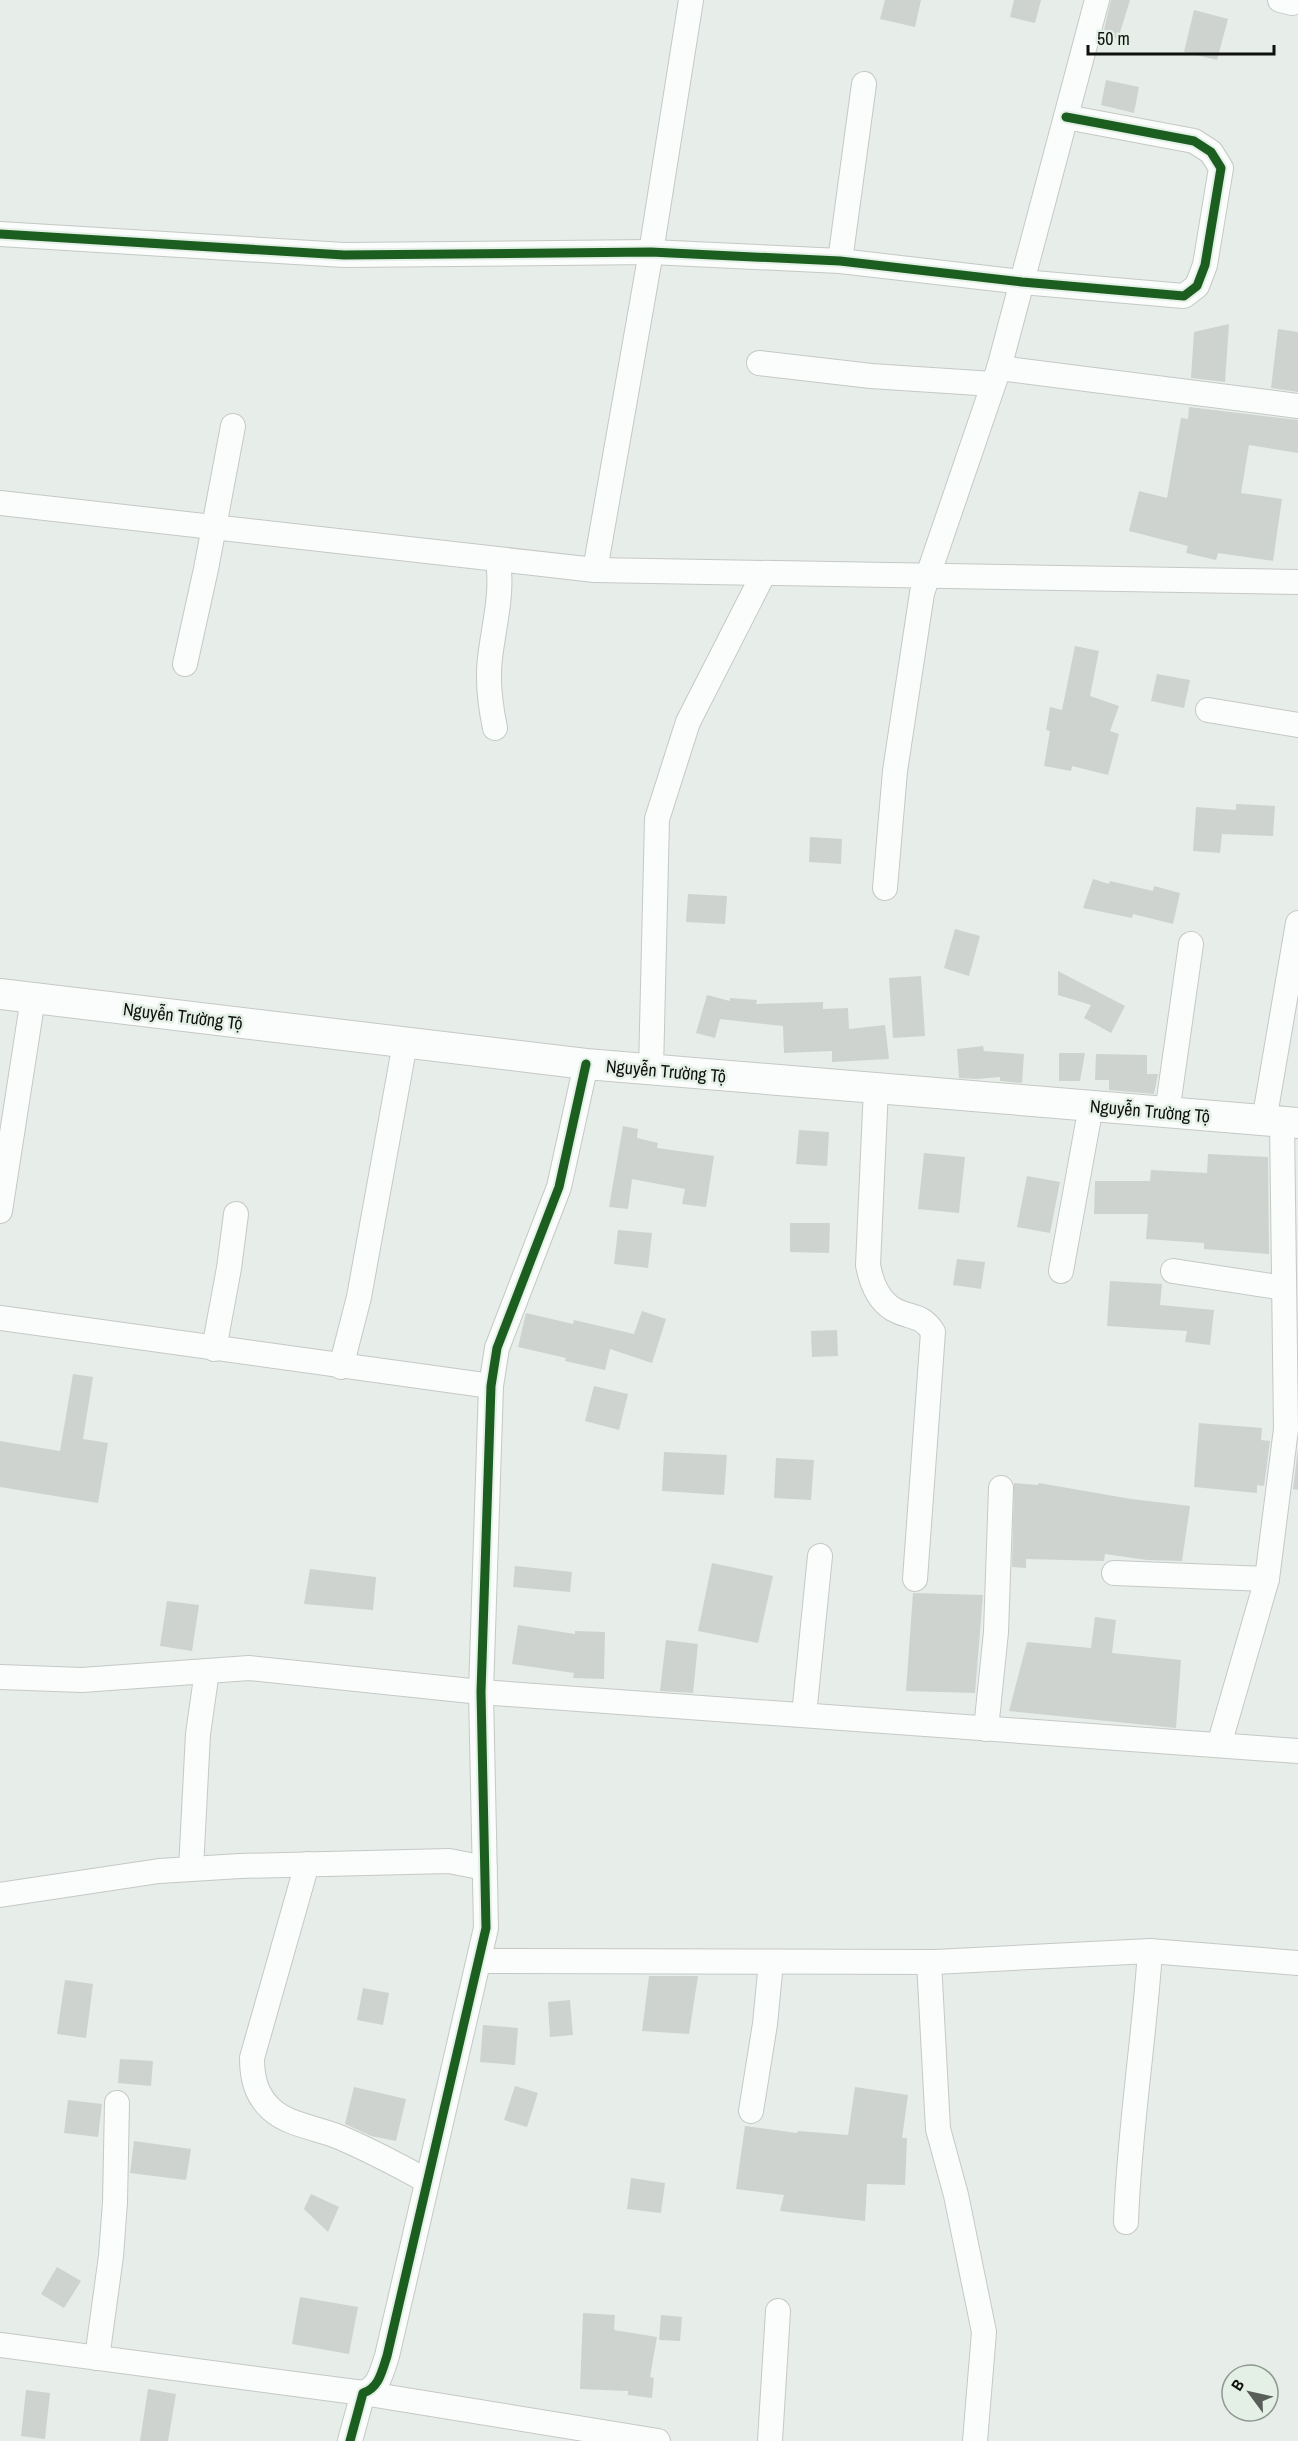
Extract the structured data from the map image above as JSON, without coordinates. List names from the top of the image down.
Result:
{
  "streets": {
    "main road": ["Nguyễn Trường Tộ"]
  },
  "scale_bar": "50 m",
  "north": "top left"
}
